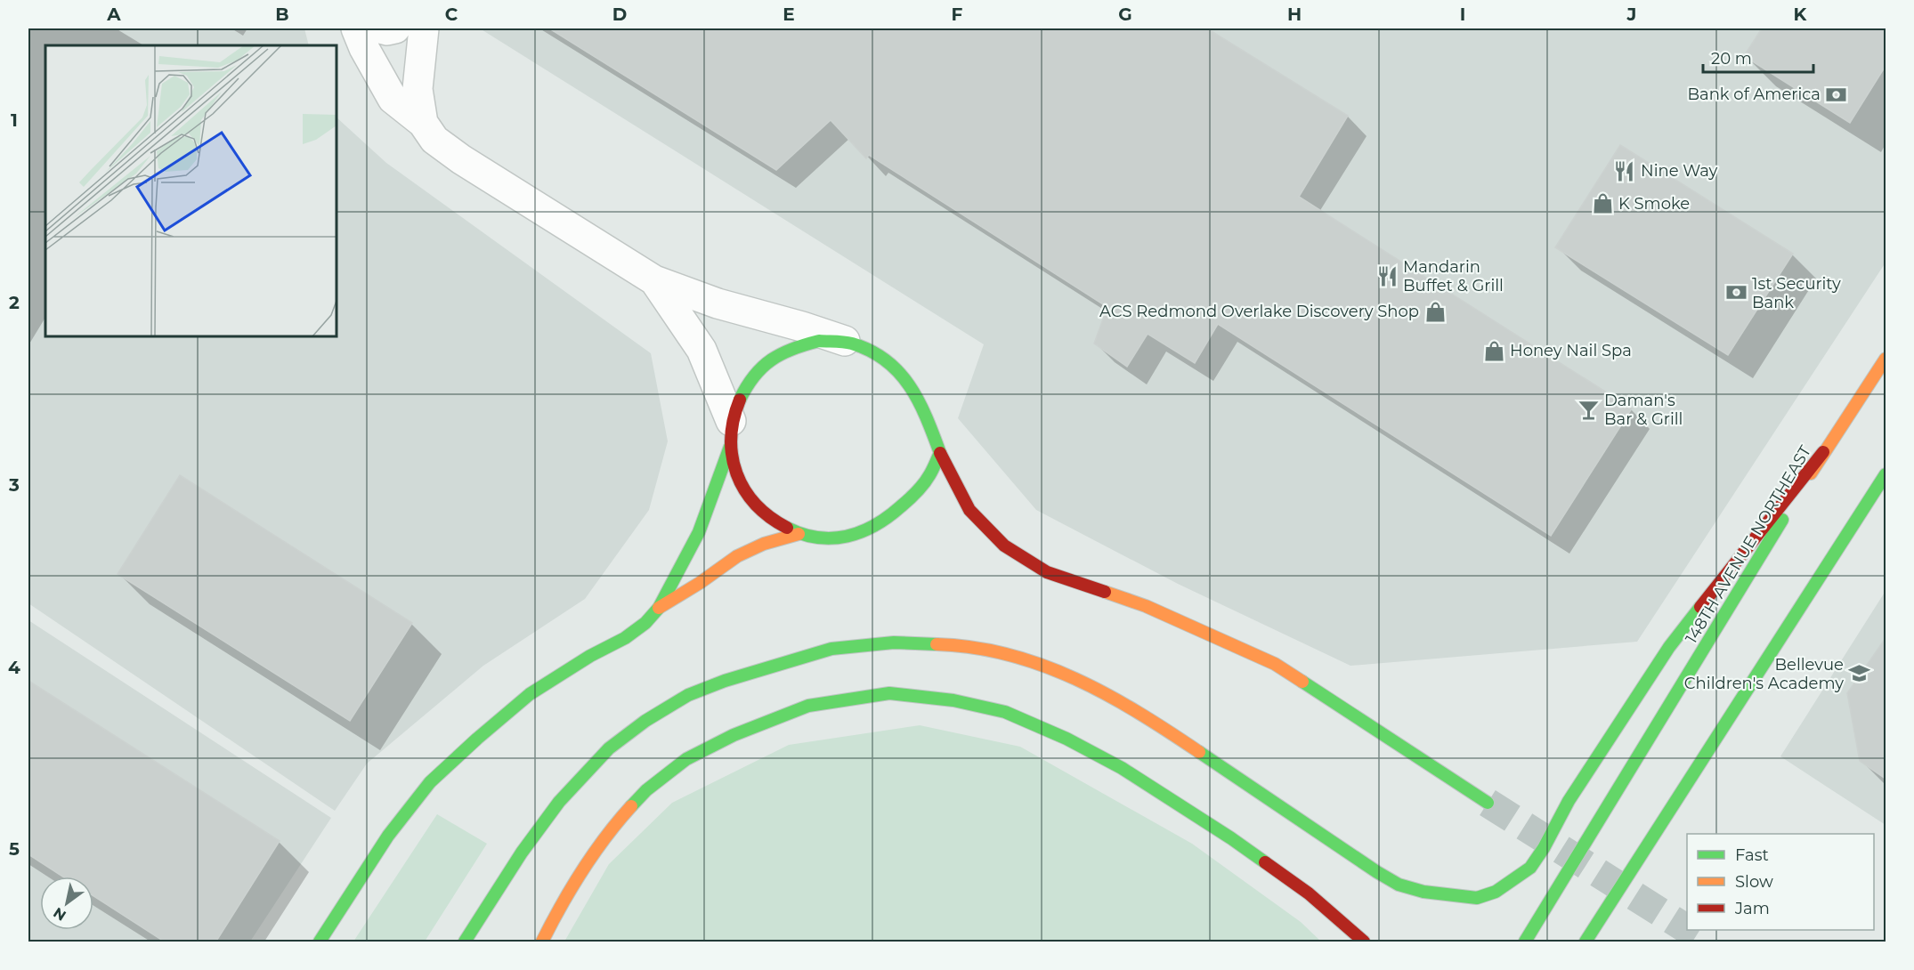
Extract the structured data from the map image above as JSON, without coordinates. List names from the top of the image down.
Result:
{
  "streets": {
    "main road": ["148TH AVENUE NORTHEAST"]
  },
  "places": {
    "bank": ["Bank of America", "1st Security Bank"],
    "restaurant": ["Nine Way", "Mandarin Buffet & Grill"],
    "shop": ["K Smoke", "ACS Redmond Overlake Discovery Shop", "Honey Nail Spa"],
    "bar": ["Daman's Bar & Grill"],
    "school or university": ["Bellevue Children's Academy"]
  },
  "legend": ["Fast", "Slow", "Jam"],
  "scale_bar": "20 m",
  "north": "bottom left",
  "grid": {
    "columns": [
      "A",
      "B",
      "C",
      "D",
      "E",
      "F",
      "G",
      "H",
      "I",
      "J",
      "K"
    ],
    "rows": [
      "1",
      "2",
      "3",
      "4",
      "5"
    ]
  }
}
